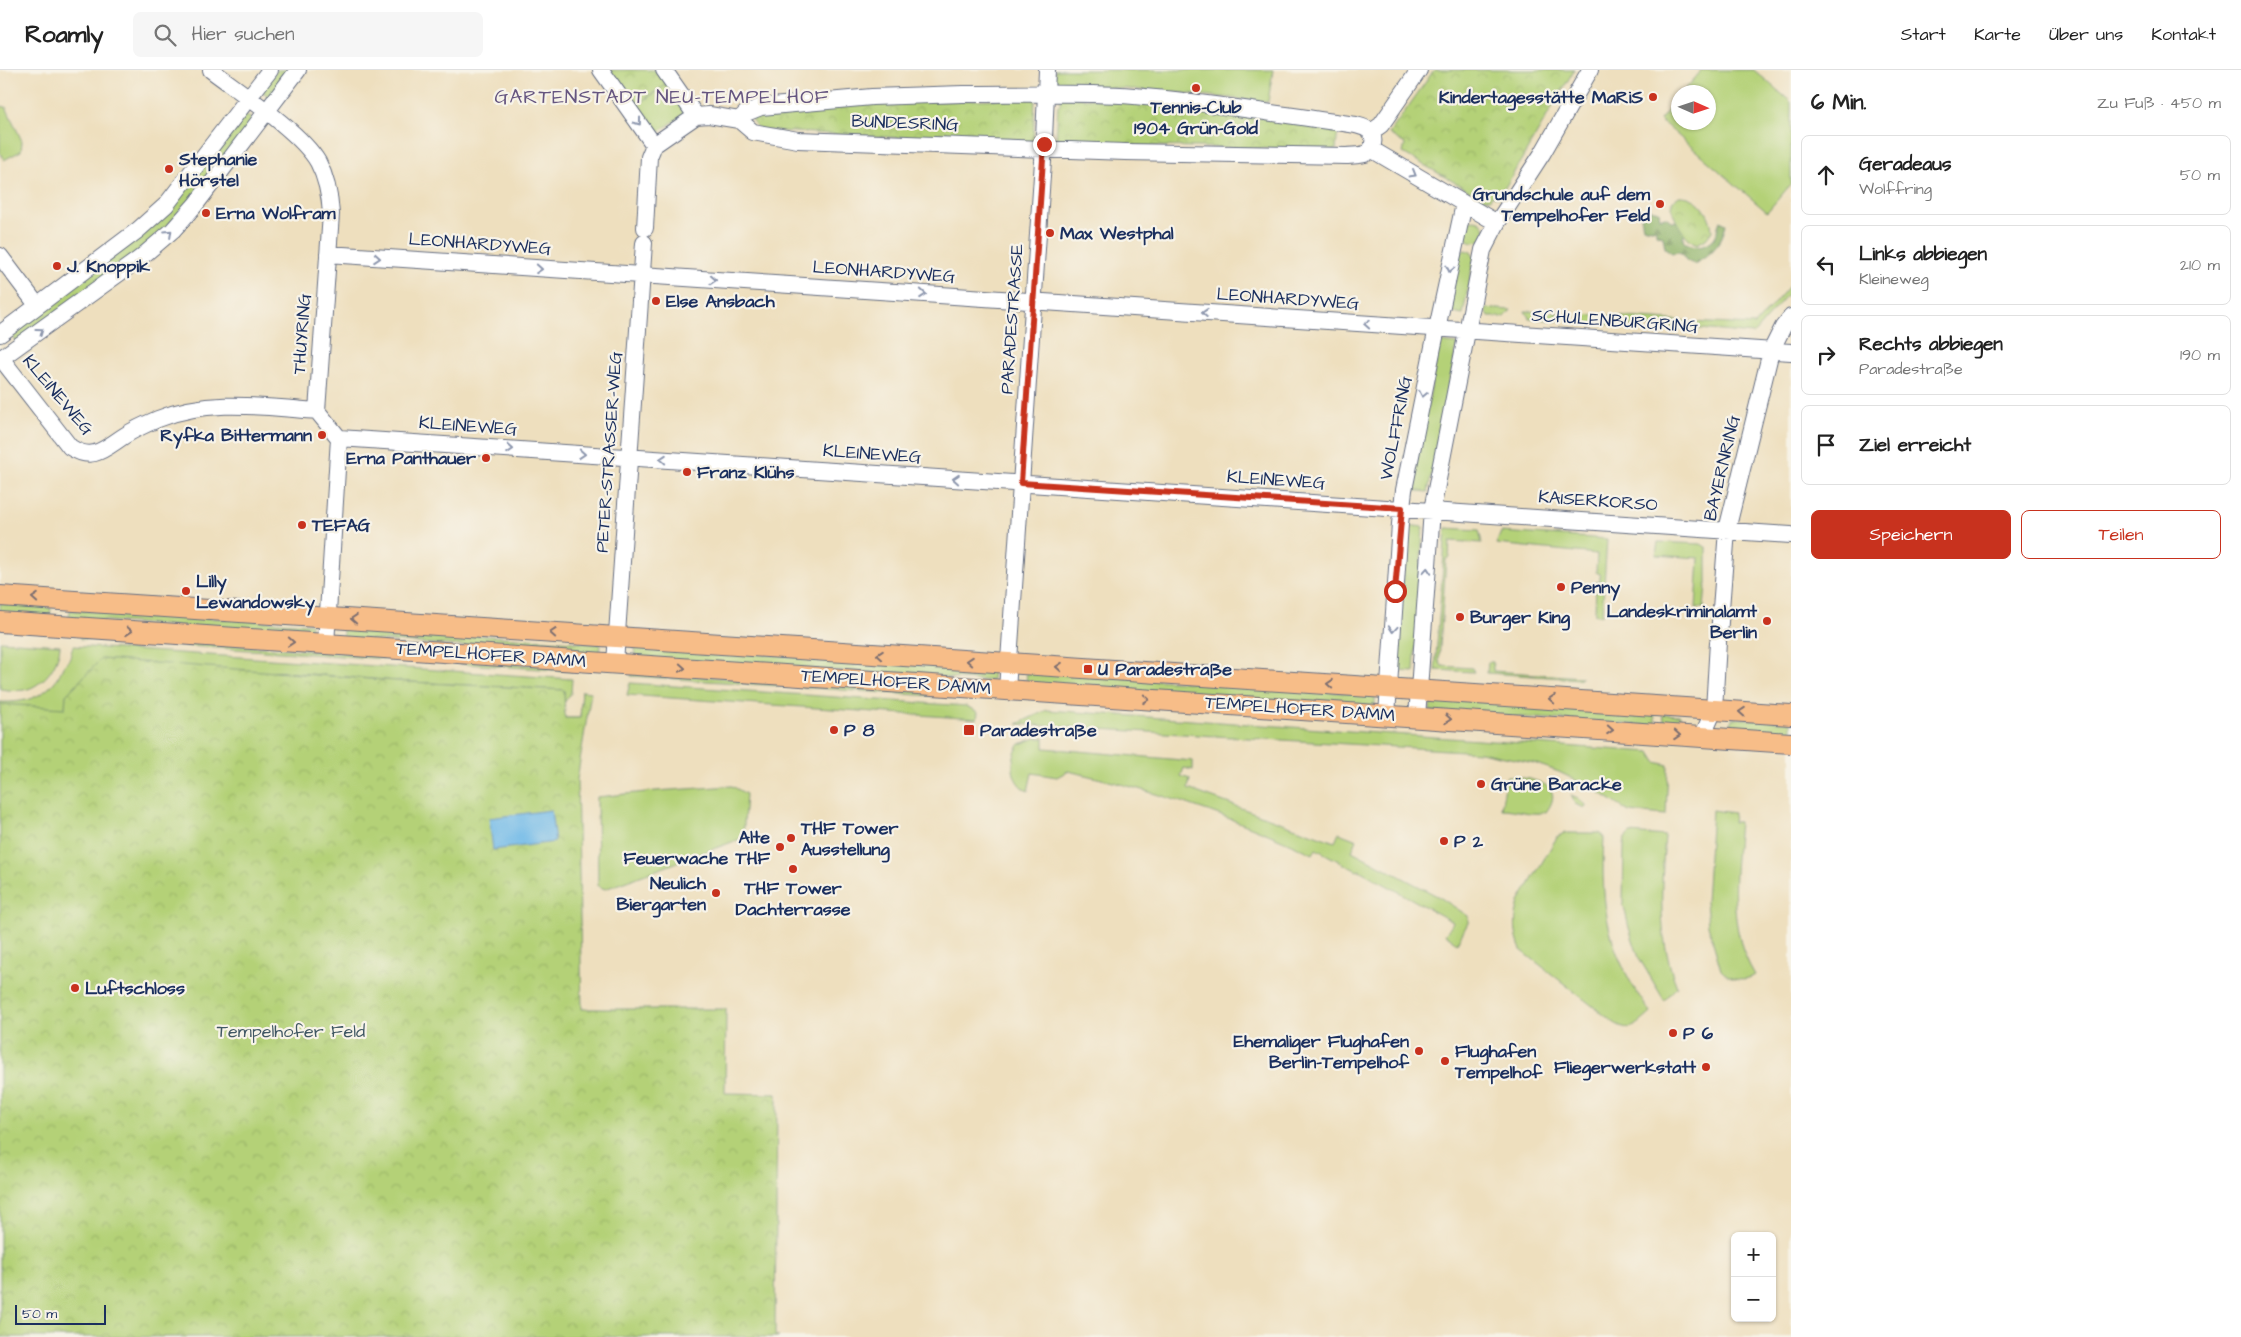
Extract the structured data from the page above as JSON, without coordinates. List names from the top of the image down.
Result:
{
  "streets": {
    "main road": ["TEMPELHOFER DAMM"],
    "street": [
      "BUNDESRING",
      "LEONHARDYWEG",
      "PARADESTRASSE",
      "SCHULENBURGRING",
      "THUYRING",
      "KLEINEWEG",
      "WOLFFRING",
      "PETER-STRASSER-WEG",
      "BAYERNRING",
      "KAISERKORSO"
    ]
  },
  "crossings": [
    ["BUNDESRING", "PARADESTRASSE"],
    ["LEONHARDYWEG", "PARADESTRASSE"],
    ["LEONHARDYWEG", "SCHULENBURGRING"],
    ["LEONHARDYWEG", "THUYRING"],
    ["LEONHARDYWEG", "WOLFFRING"],
    ["LEONHARDYWEG", "PETER-STRASSER-WEG"],
    ["PARADESTRASSE", "KLEINEWEG"],
    ["PARADESTRASSE", "TEMPELHOFER DAMM"],
    ["SCHULENBURGRING", "WOLFFRING"],
    ["SCHULENBURGRING", "BAYERNRING"],
    ["THUYRING", "KLEINEWEG"],
    ["KLEINEWEG", "WOLFFRING"],
    ["KLEINEWEG", "PETER-STRASSER-WEG"],
    ["KLEINEWEG", "KAISERKORSO"],
    ["WOLFFRING", "KAISERKORSO"],
    ["WOLFFRING", "TEMPELHOFER DAMM"],
    ["PETER-STRASSER-WEG", "TEMPELHOFER DAMM"],
    ["BAYERNRING", "KAISERKORSO"],
    ["BAYERNRING", "TEMPELHOFER DAMM"]
  ],
  "districts": ["GARTENSTADT NEU-TEMPELHOF"],
  "parks": ["Tempelhofer Feld"],
  "places": {
    "other": [
      "Tennis-Club 1904 Grün-Gold",
      "Kindertagesstätte MaRiS",
      "Stephanie Hörstel",
      "Grundschule auf dem Tempelhofer Feld",
      "Erna Wolfram",
      "Max Westphal",
      "J. Knoppik",
      "Else Ansbach",
      "Ryfka Bittermann",
      "Erna Panthauer",
      "Franz Klühs",
      "TEFAG",
      "Penny",
      "Lilly Lewandowsky",
      "Burger King",
      "Landeskriminalamt Berlin",
      "P 8",
      "Grüne Baracke",
      "THF Tower Ausstellung",
      "P 2",
      "Alte Feuerwache THF",
      "THF Tower Dachterrasse",
      "Neulich Biergarten",
      "Luftschloss",
      "P 6",
      "Ehemaliger Flughafen Berlin-Tempelhof",
      "Flughafen Tempelhof",
      "Fliegerwerkstatt"
    ],
    "transit": ["U Paradestraße", "Paradestraße"]
  },
  "scale_bar": "50 m",
  "north": "right",
  "page": {
    "header": "Roamly",
    "search": "Hier suchen",
    "nav": [
      "Start",
      "Karte",
      "Über uns",
      "Kontakt"
    ],
    "heading": ["6 Min.", "Zu Fuß · 450 m"],
    "list": [
      ["Geradeaus", "Wolffring", "50 m"],
      ["Links abbiegen", "Kleineweg", "210 m"],
      ["Rechts abbiegen", "Paradestraße", "190 m"],
      "Ziel erreicht"
    ],
    "buttons": ["Speichern", "Teilen"],
    "map_buttons": ["+", "−"],
    "scale": "50 m"
  }
}
